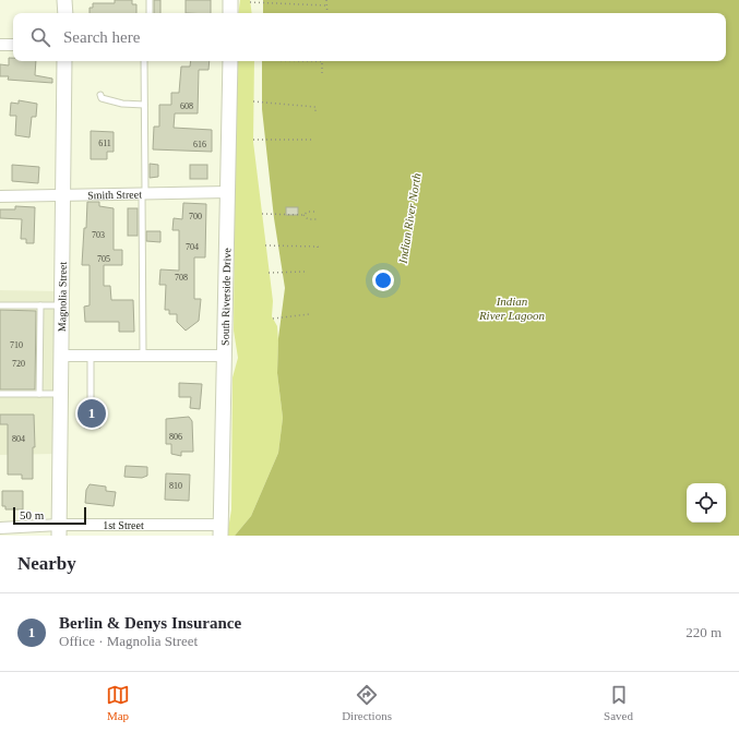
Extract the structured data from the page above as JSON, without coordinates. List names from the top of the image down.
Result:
{
  "streets": {
    "street": [
      "Smith Street",
      "Magnolia Street",
      "South Riverside Drive",
      "1st Street"
    ]
  },
  "crossings": [
    ["Smith Street", "Magnolia Street"],
    ["Smith Street", "South Riverside Drive"],
    ["Magnolia Street", "1st Street"],
    ["South Riverside Drive", "1st Street"]
  ],
  "water": ["Indian River North", "Indian River Lagoon"],
  "house_numbers": [
    "608",
    "611",
    "616",
    "700",
    "703",
    "704",
    "705",
    "708",
    "710",
    "720",
    "806",
    "804",
    "810"
  ],
  "scale_bar": "50 m",
  "page": {
    "search": "Search here",
    "pins": "1",
    "scale": "50 m",
    "heading": "Nearby",
    "list": [
      {
        "mark": "1",
        "name": "Berlin & Denys Insurance",
        "note": "Office · Magnolia Street",
        "value": "220 m"
      }
    ],
    "nav": ["Map", "Directions", "Saved"]
  }
}
